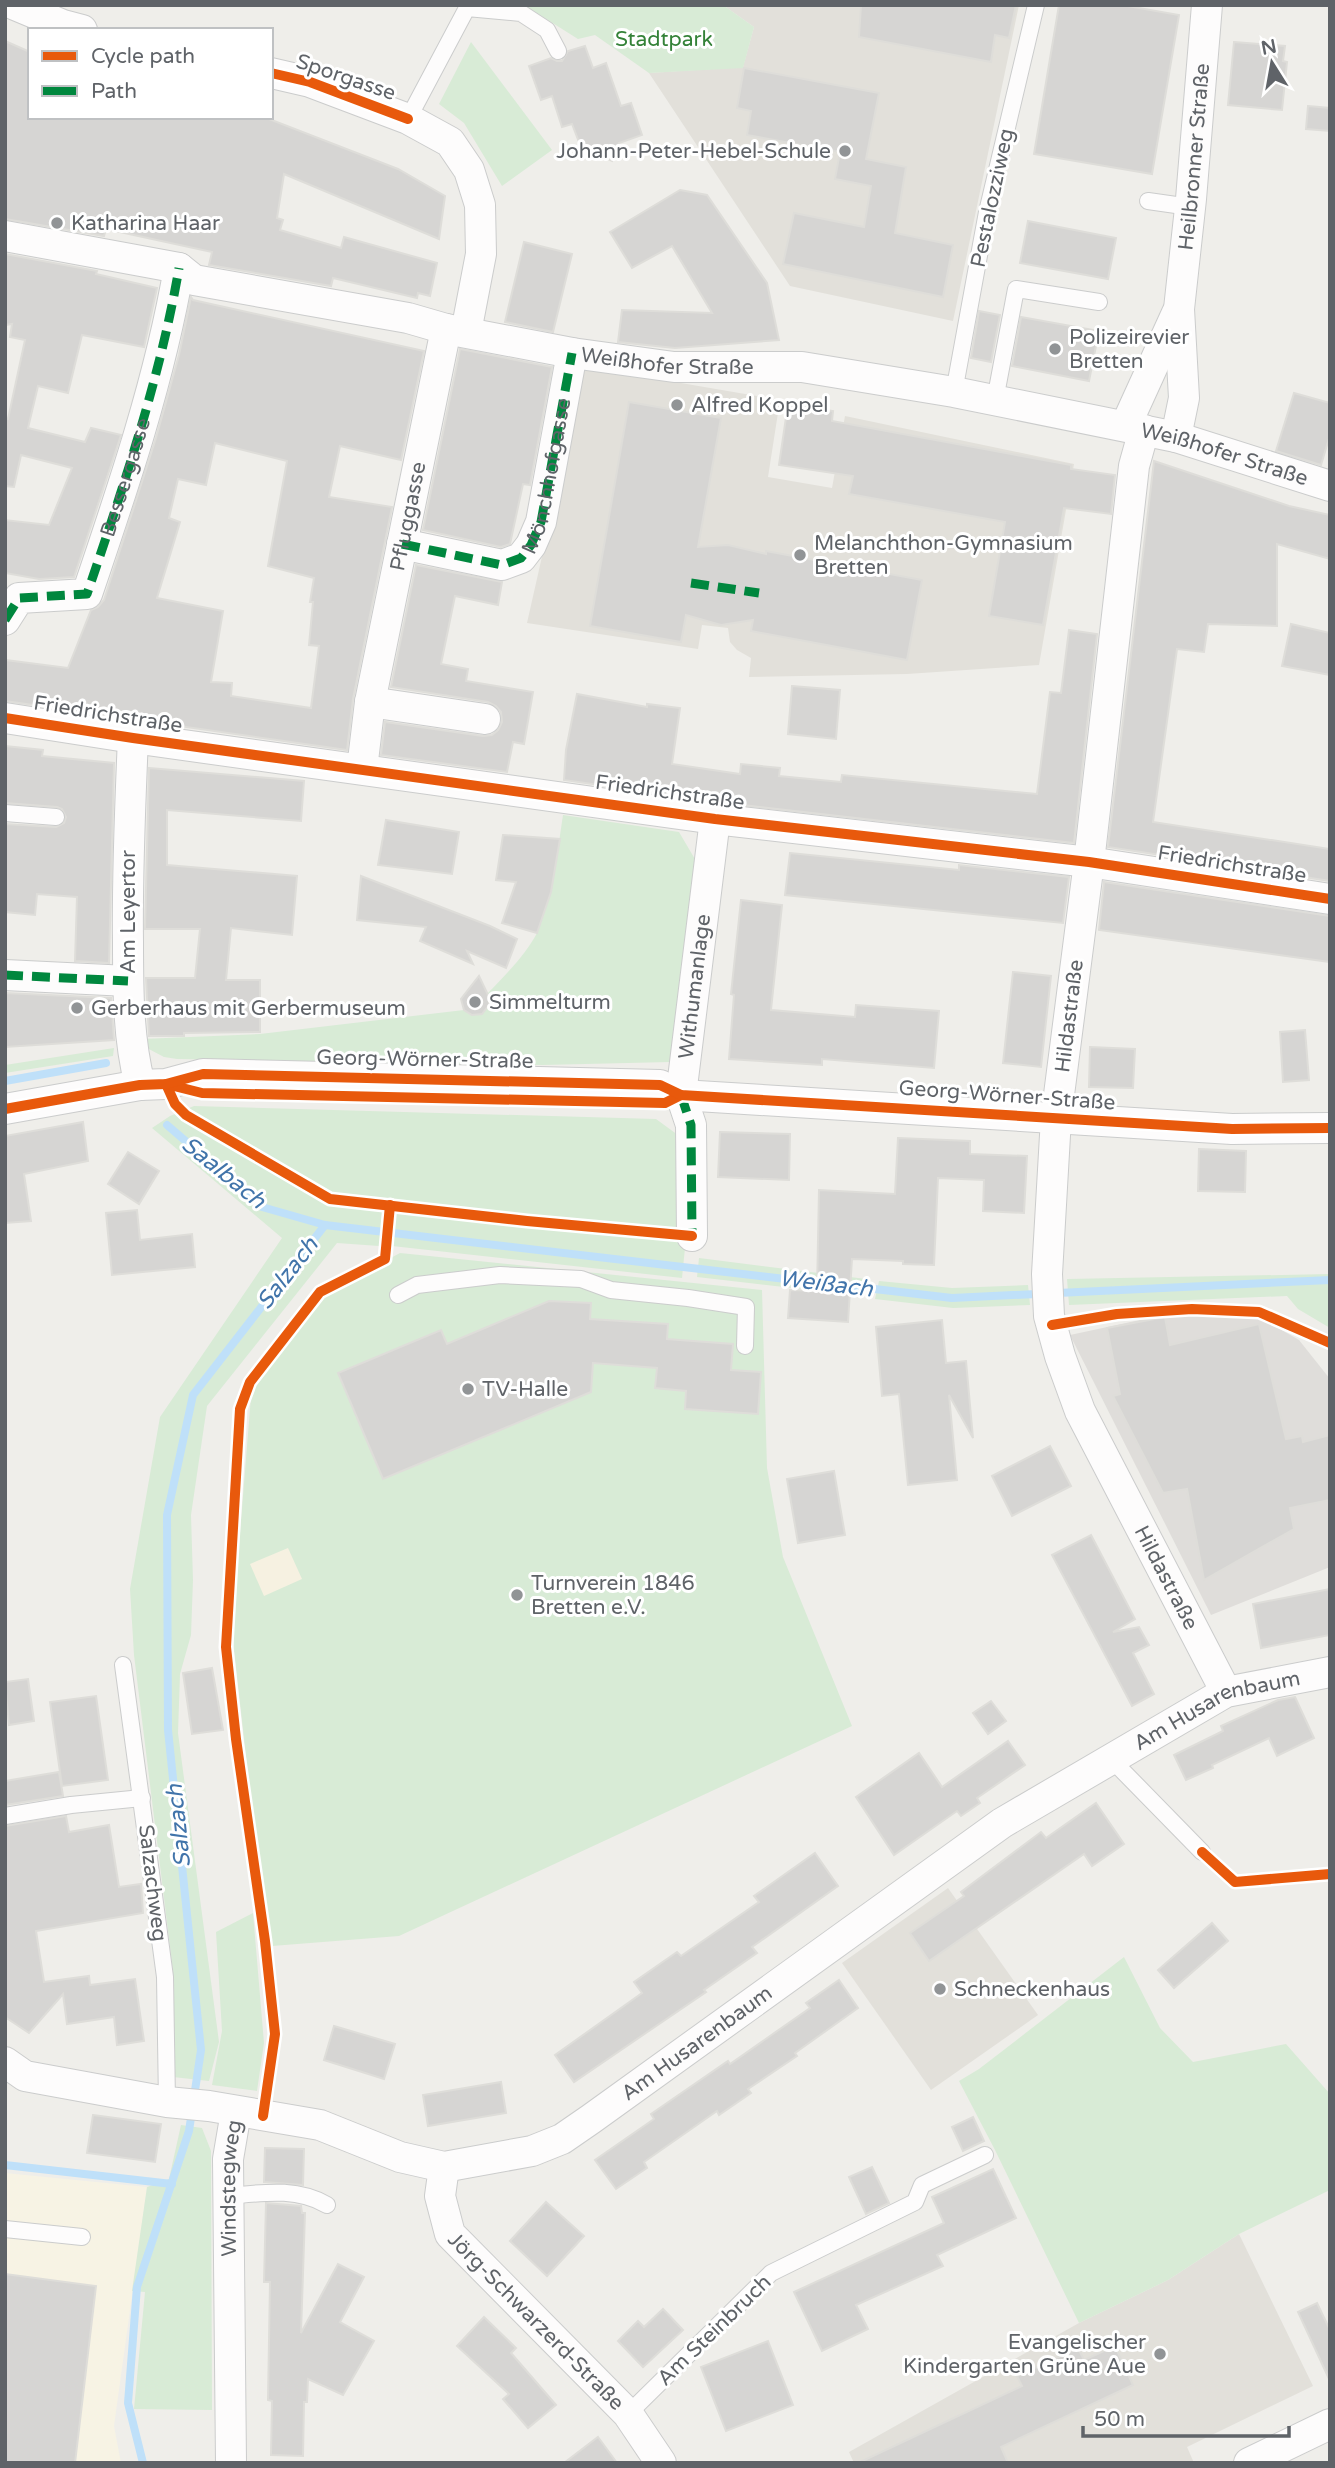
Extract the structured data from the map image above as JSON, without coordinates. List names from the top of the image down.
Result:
{
  "streets": {
    "street": [
      "Sporgasse",
      "Heilbronner Straße",
      "Weißhofer Straße",
      "Mönchhofgasse",
      "Bessergasse",
      "Pfluggasse",
      "Friedrichstraße",
      "Am Leyertor",
      "Withumanlage",
      "Hildastraße",
      "Georg-Wörner-Straße",
      "Am Husarenbaum",
      "Windstegweg",
      "Jörg-Schwarzerd-Straße"
    ],
    "lane": ["Pestalozziweg", "Salzachweg", "Am Steinbruch"]
  },
  "crossings": [
    ["Sporgasse", "Weißhofer Straße"],
    ["Sporgasse", "Pfluggasse"],
    ["Heilbronner Straße", "Weißhofer Straße"],
    ["Heilbronner Straße", "Hildastraße"],
    ["Pestalozziweg", "Weißhofer Straße"],
    ["Weißhofer Straße", "Mönchhofgasse"],
    ["Weißhofer Straße", "Bessergasse"],
    ["Weißhofer Straße", "Pfluggasse"],
    ["Weißhofer Straße", "Hildastraße"],
    ["Mönchhofgasse", "Pfluggasse"],
    ["Pfluggasse", "Friedrichstraße"],
    ["Friedrichstraße", "Am Leyertor"],
    ["Friedrichstraße", "Withumanlage"],
    ["Friedrichstraße", "Hildastraße"],
    ["Am Leyertor", "Georg-Wörner-Straße"],
    ["Withumanlage", "Georg-Wörner-Straße"],
    ["Hildastraße", "Georg-Wörner-Straße"],
    ["Hildastraße", "Am Husarenbaum"],
    ["Am Husarenbaum", "Windstegweg"],
    ["Am Husarenbaum", "Jörg-Schwarzerd-Straße"],
    ["Salzachweg", "Windstegweg"],
    ["Jörg-Schwarzerd-Straße", "Am Steinbruch"]
  ],
  "water": ["Saalbach", "Salzach", "Weißach"],
  "parks": ["Stadtpark"],
  "places": [
    "Johann-Peter-Hebel-Schule",
    "Katharina Haar",
    "Polizeirevier Bretten",
    "Alfred Koppel",
    "Melanchthon-Gymnasium Bretten",
    "Simmelturm",
    "Gerberhaus mit Gerbermuseum",
    "TV-Halle",
    "Turnverein 1846 Bretten e.V.",
    "Schneckenhaus",
    "Evangelischer Kindergarten Grüne Aue"
  ],
  "legend": ["Cycle path", "Path"],
  "scale_bar": "50 m",
  "north": "top"
}
